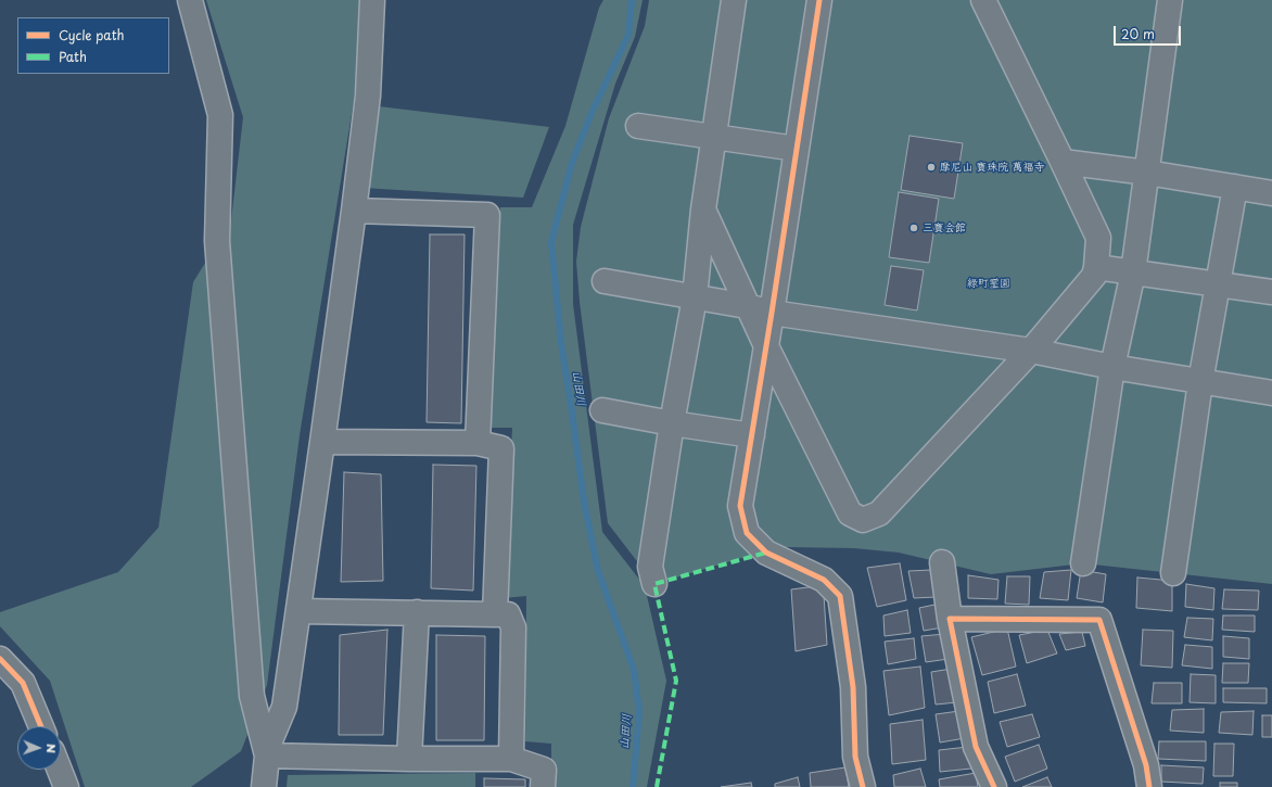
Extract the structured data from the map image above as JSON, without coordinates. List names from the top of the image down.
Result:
{
  "water": ["山田川"],
  "parks": ["緑町霊園"],
  "places": ["摩尼山 寶珠院 萬福寺", "三寶会館"],
  "legend": ["Cycle path", "Path"],
  "scale_bar": "20 m",
  "north": "right"
}
